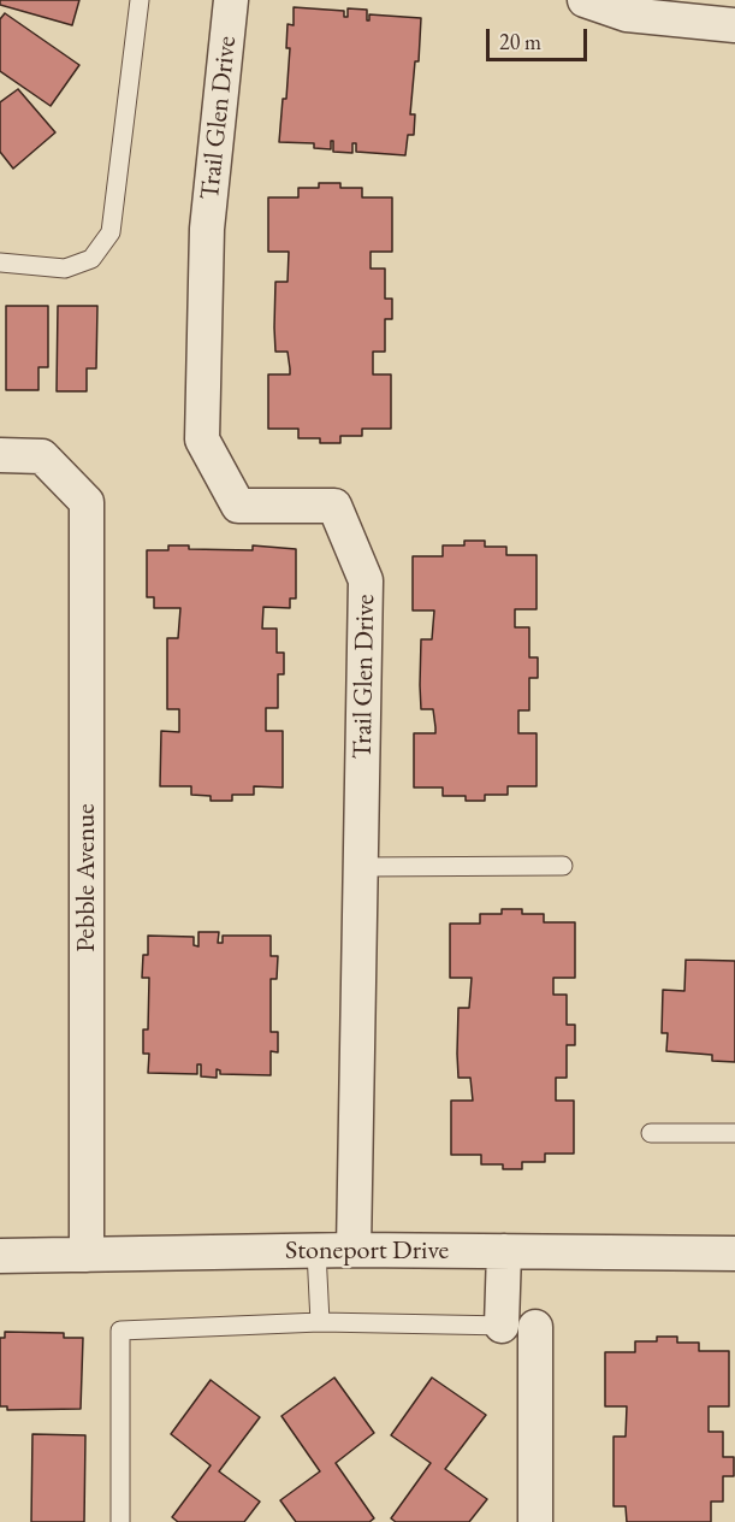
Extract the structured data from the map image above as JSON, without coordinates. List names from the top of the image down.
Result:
{
  "streets": {
    "street": ["Trail Glen Drive", "Pebble Avenue", "Stoneport Drive"]
  },
  "crossings": [
    ["Trail Glen Drive", "Stoneport Drive"],
    ["Pebble Avenue", "Stoneport Drive"]
  ],
  "scale_bar": "20 m"
}
